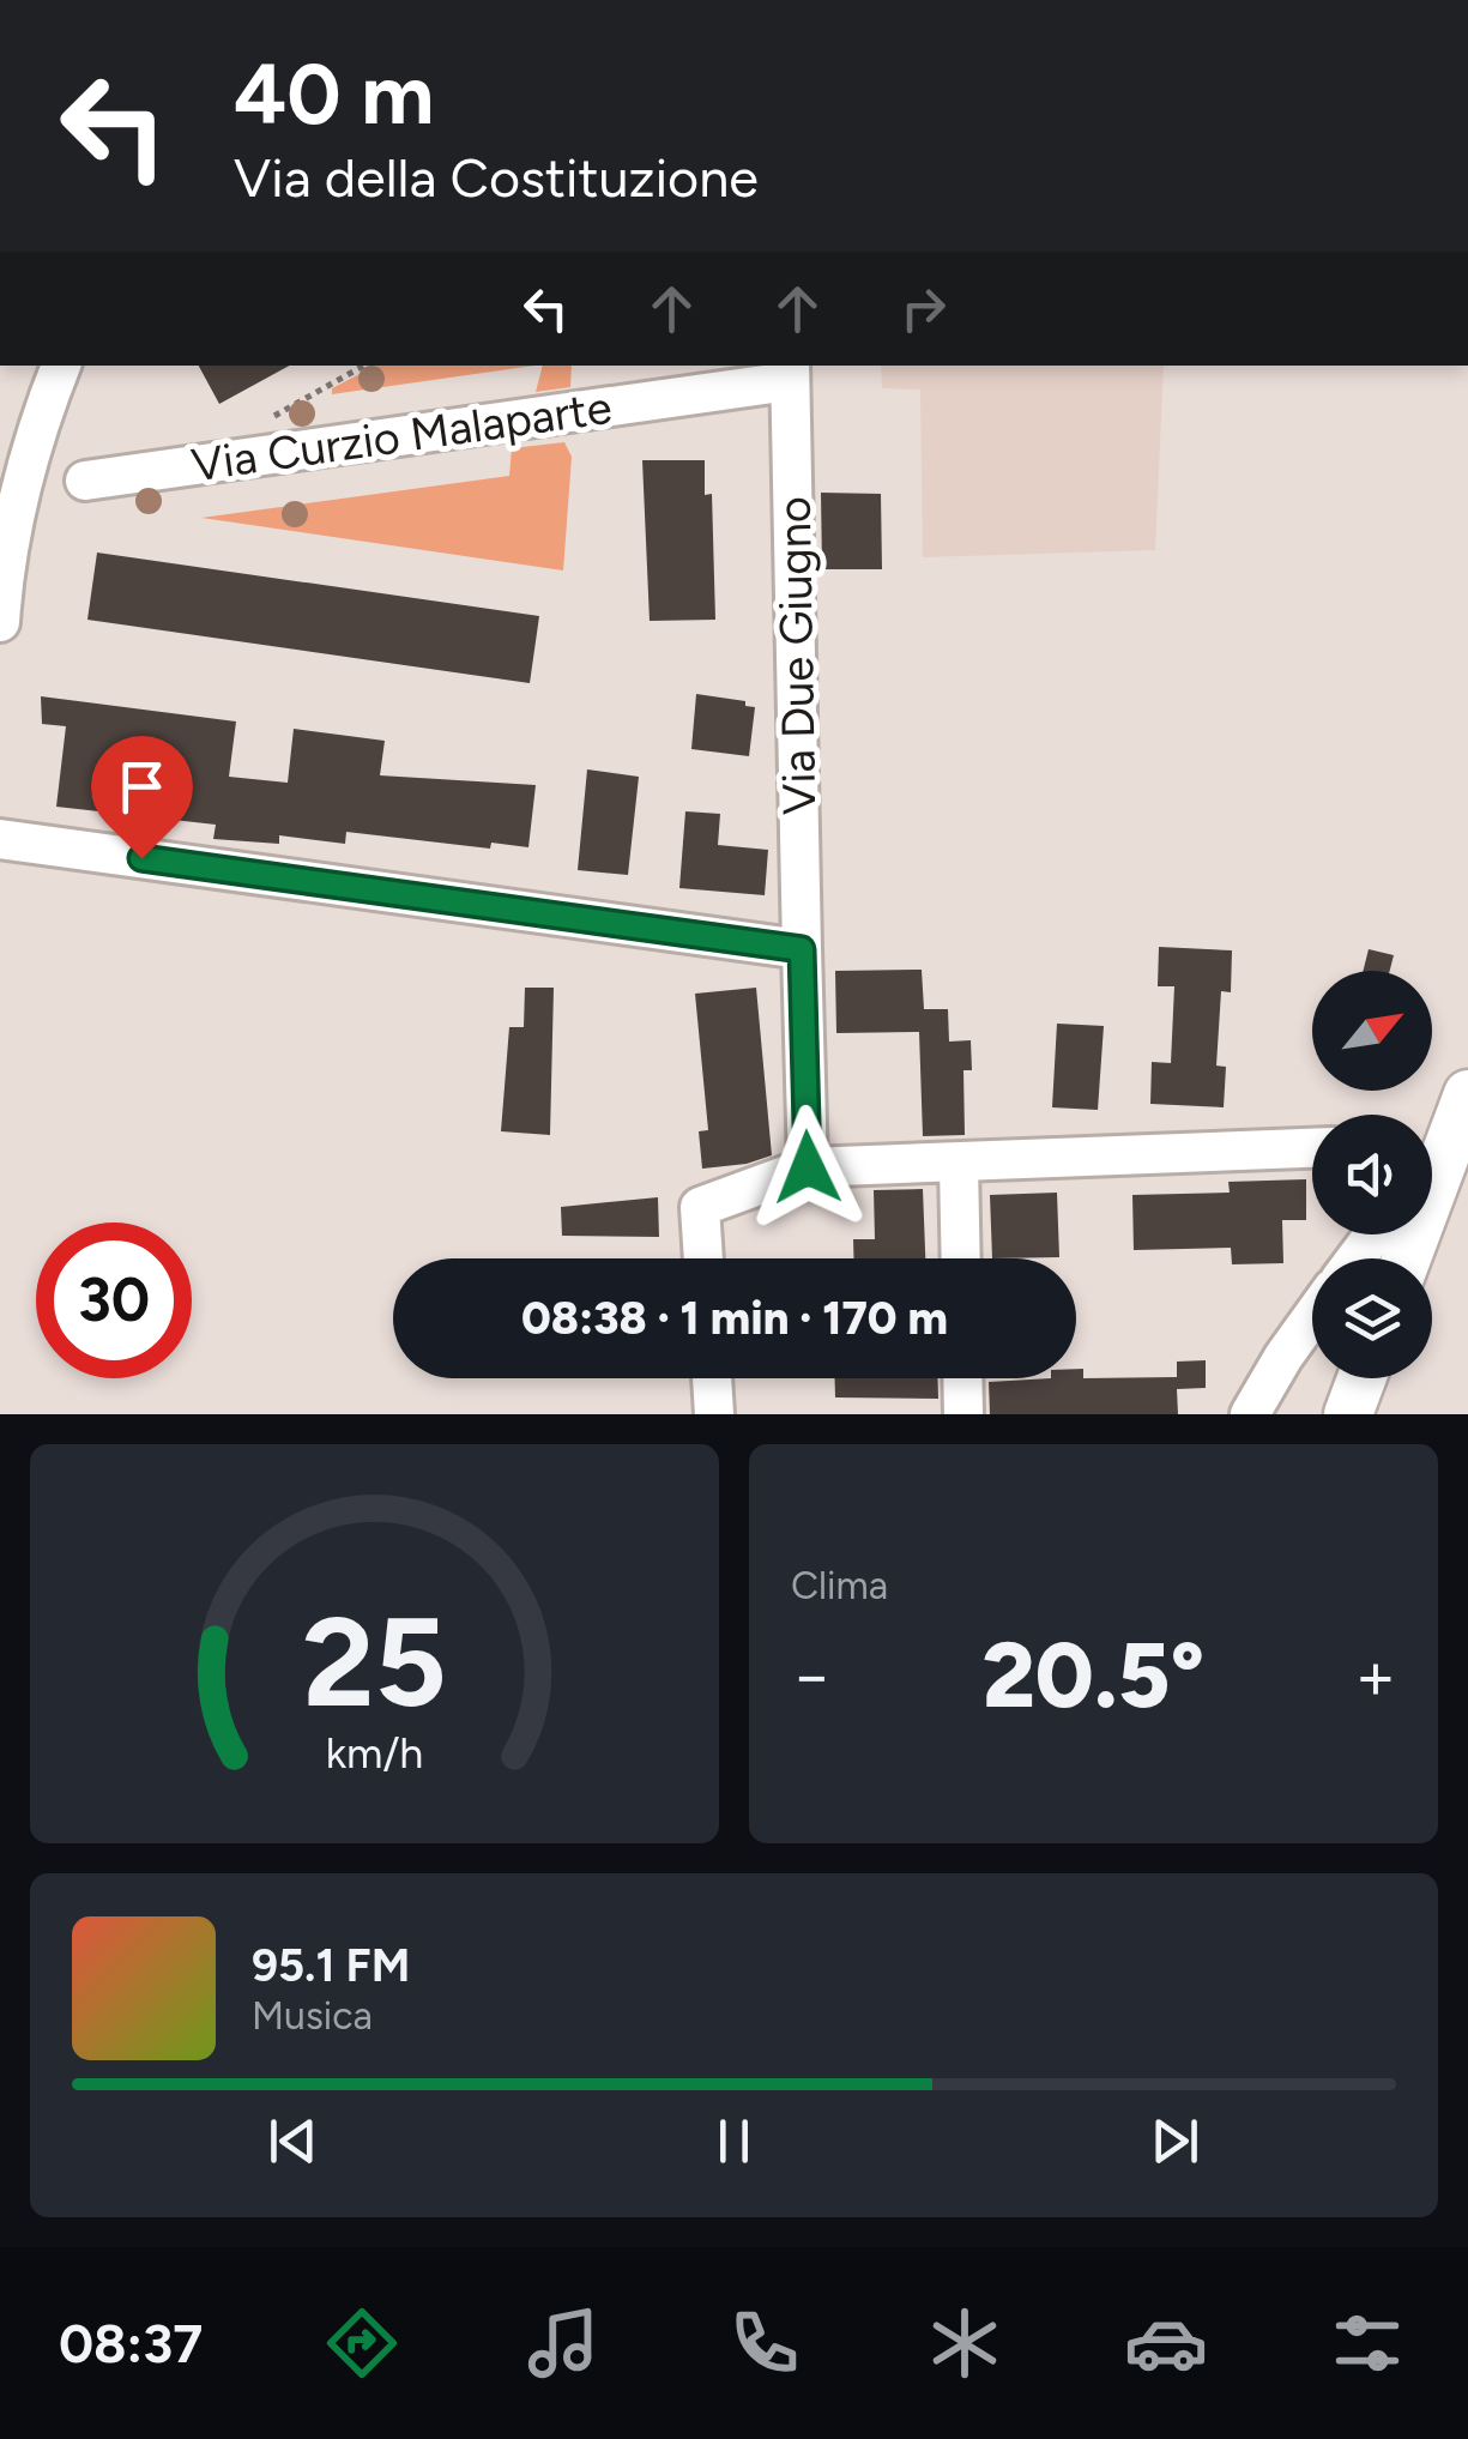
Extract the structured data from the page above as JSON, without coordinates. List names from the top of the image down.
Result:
{
  "streets": {
    "street": ["Via Curzio Malaparte", "Via Due Giugno"]
  },
  "crossings": [
    ["Via Curzio Malaparte", "Via Due Giugno"]
  ],
  "north": "top right",
  "page": {
    "turn": ["40 m", "Via della Costituzione"],
    "limit": "30",
    "trip": "08:38 · 1 min · 170 m",
    "tile": "Clima",
    "heat": ["−", "20.5°", "+"],
    "song": ["95.1 FM", "Musica"],
    "tabs": "08:37",
    "gauge": ["25", "km/h"]
  }
}
